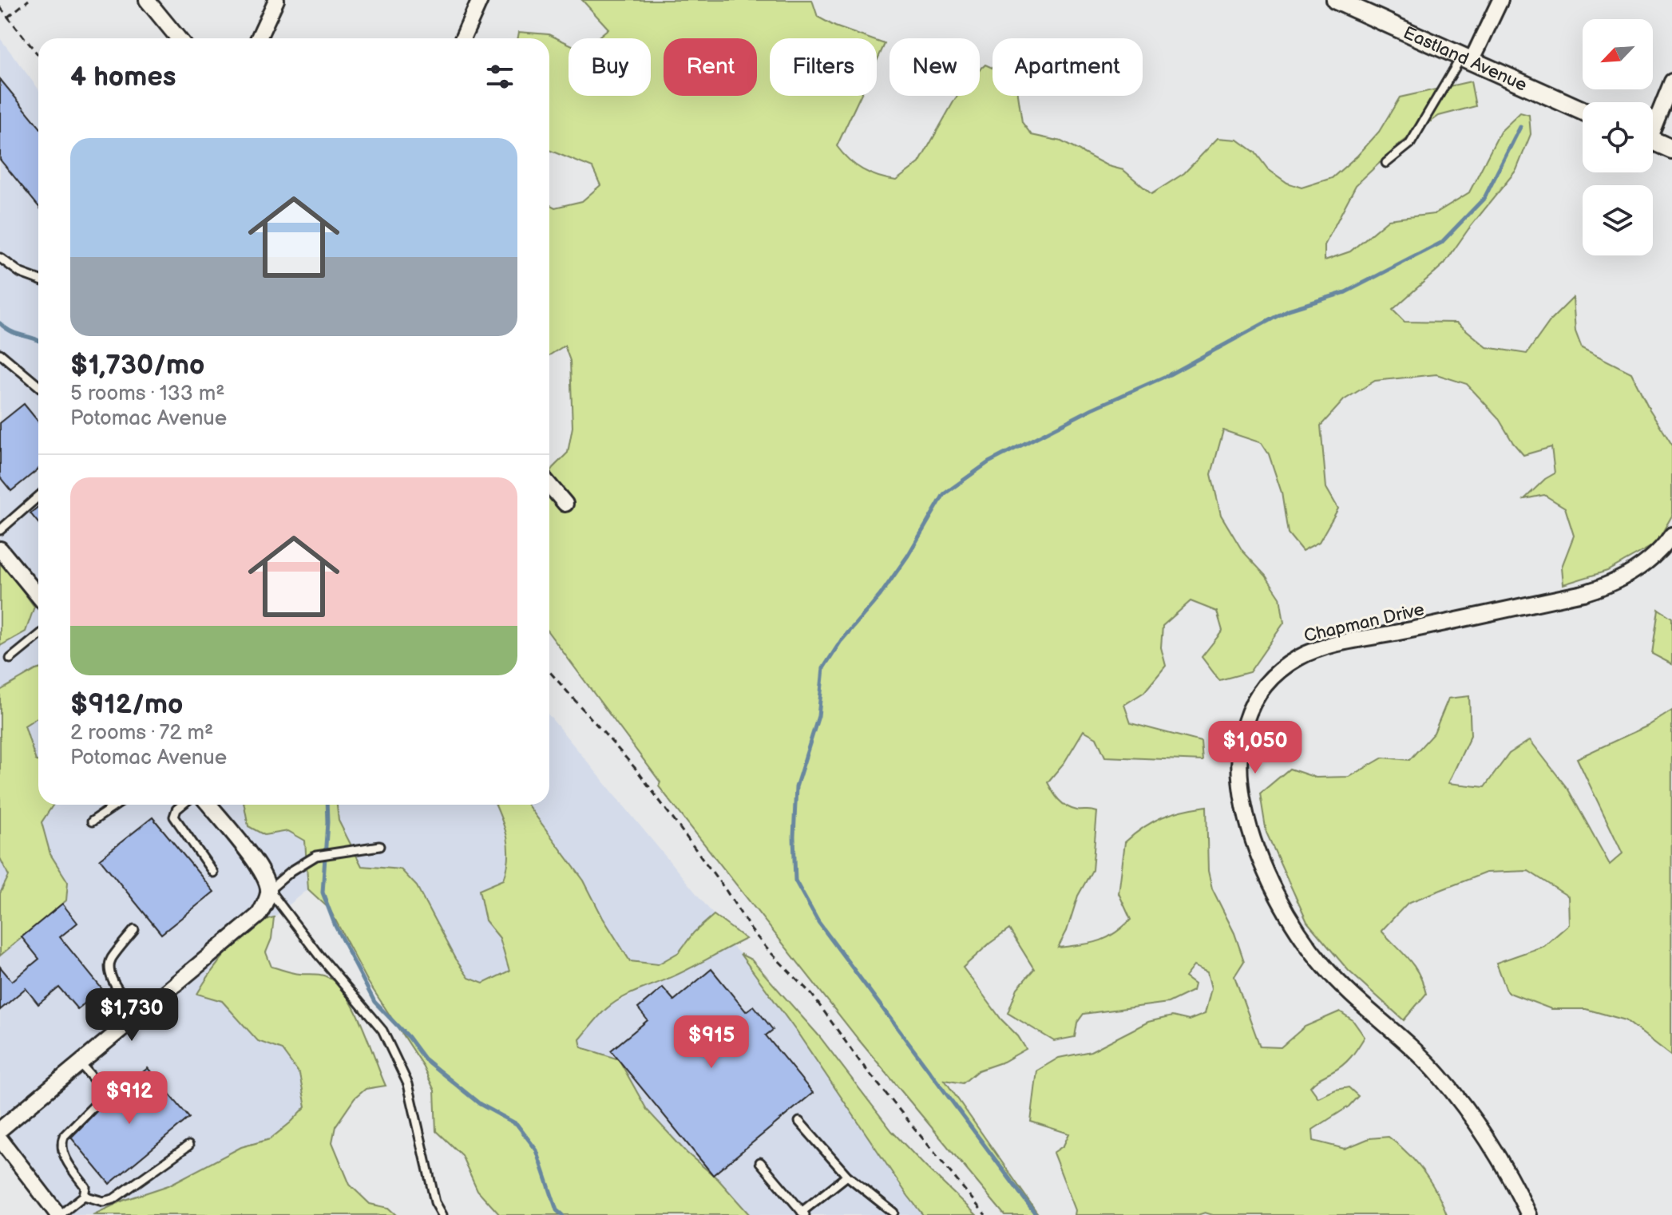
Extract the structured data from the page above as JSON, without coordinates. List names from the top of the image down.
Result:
{
  "streets": {
    "street": ["Eastland Avenue", "Chapman Drive"]
  },
  "north": "bottom left",
  "page": {
    "chip": [
      "Buy",
      "Rent",
      "Filters",
      "New",
      "Apartment"
    ],
    "heading": "4 homes",
    "list": [
      {
        "name": "$1,730/mo",
        "note": "5 rooms · 133 m² · Potomac Avenue"
      },
      {
        "name": "$912/mo",
        "note": "2 rooms · 72 m² · Potomac Avenue"
      }
    ],
    "price": [
      "$1,050",
      "$1,730",
      "$915",
      "$912"
    ]
  }
}
